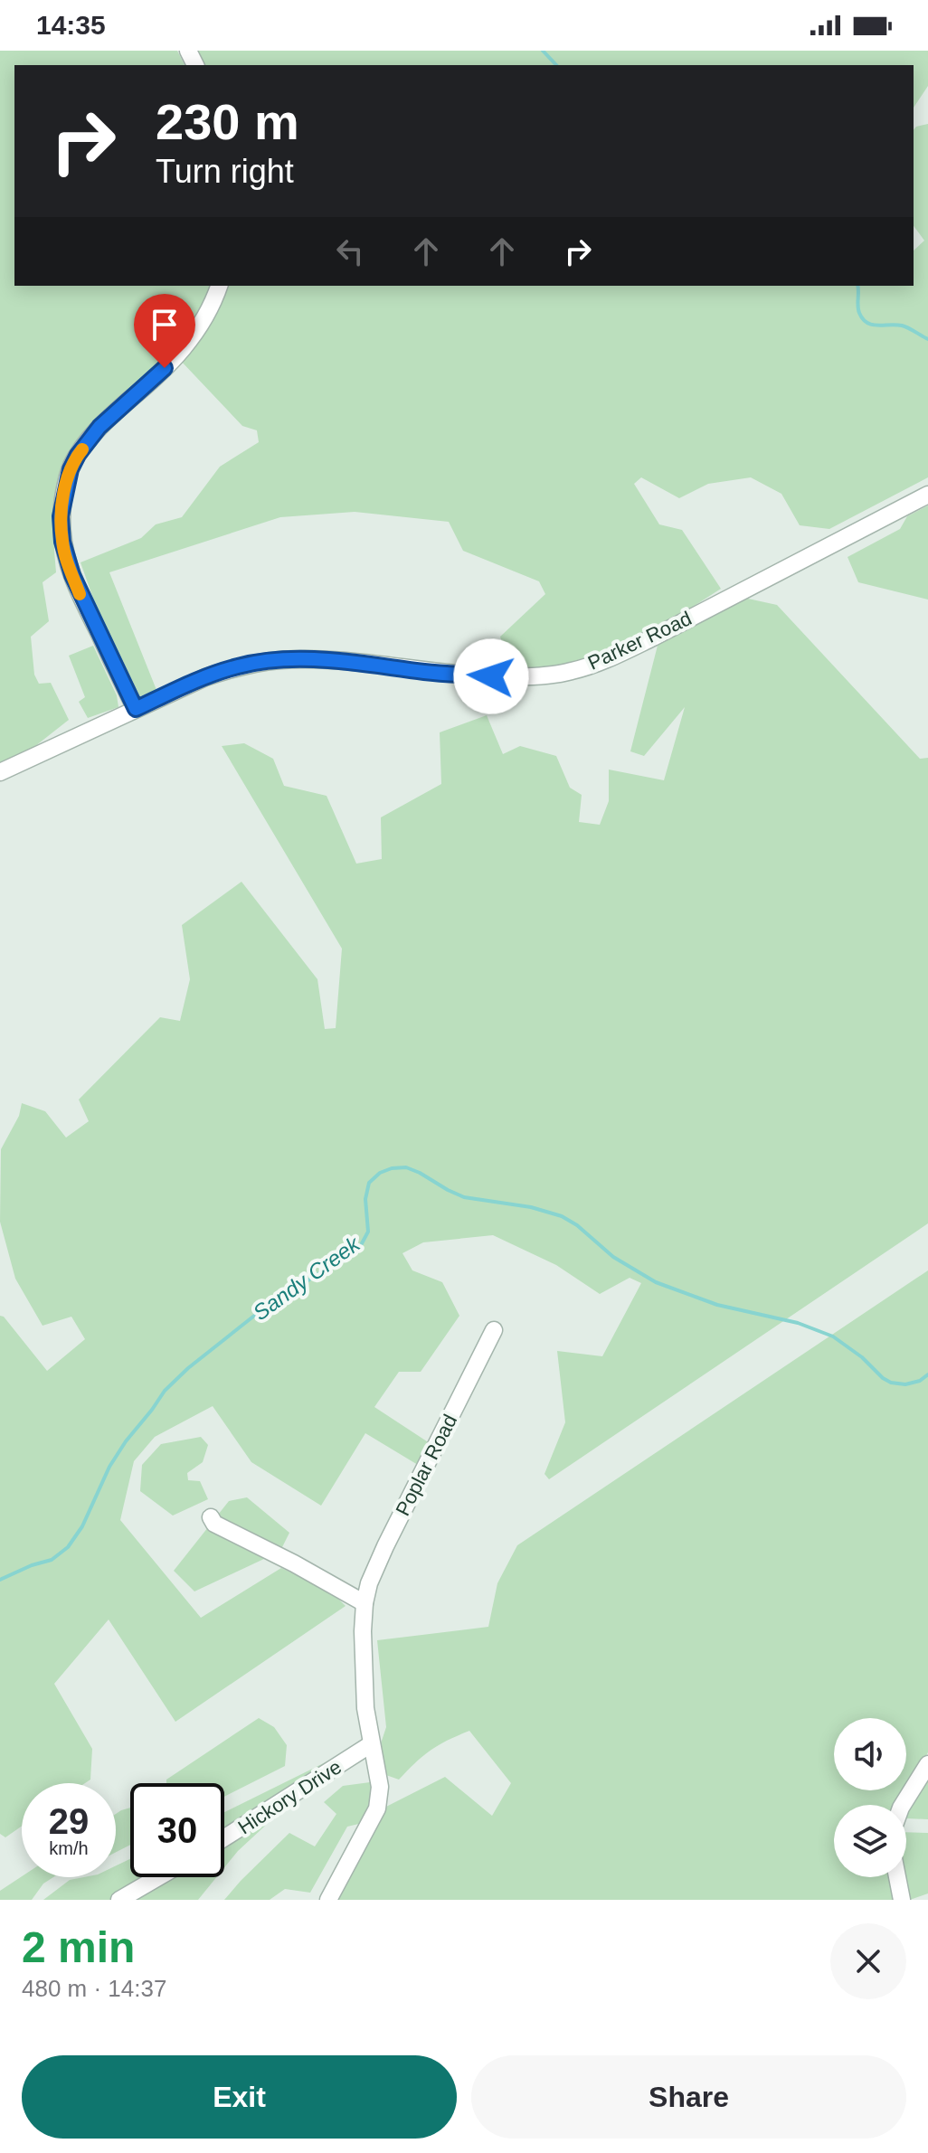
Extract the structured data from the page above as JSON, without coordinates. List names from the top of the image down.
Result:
{
  "streets": {
    "street": ["Parker Road", "Poplar Road", "Hickory Drive"]
  },
  "crossings": [
    ["Poplar Road", "Hickory Drive"]
  ],
  "water": ["Sandy Creek"],
  "page": {
    "status": "14:35",
    "turn": ["230 m", "Turn right"],
    "speed": "29 km/h",
    "limit": "30",
    "heading": ["2 min", "480 m · 14:37"],
    "buttons": ["Exit", "Share"]
  }
}
